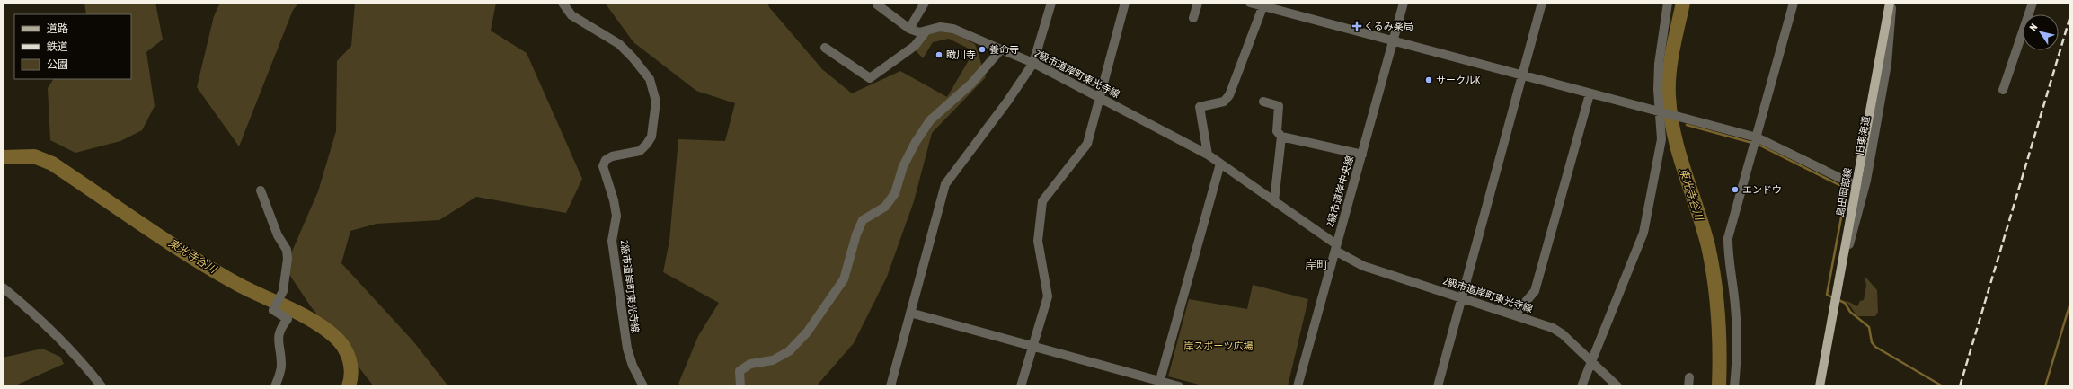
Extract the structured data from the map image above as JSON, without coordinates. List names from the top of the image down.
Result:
{
  "streets": {
    "main road": ["島田岡部線"],
    "street": ["2級市道岸町東光寺線", "旧東海道", "2級市道岸中央線"]
  },
  "crossings": [
    ["2級市道岸町東光寺線", "2級市道岸中央線"],
    ["旧東海道", "島田岡部線"]
  ],
  "districts": ["岸町"],
  "water": ["東光寺谷川"],
  "parks": ["岸スポーツ広場"],
  "places": {
    "health": ["くるみ薬局"],
    "other": [
      "養命寺",
      "瞰川寺",
      "サークルK",
      "エンドウ"
    ]
  },
  "legend": ["道路", "鉄道", "公園"],
  "north": "top left"
}
